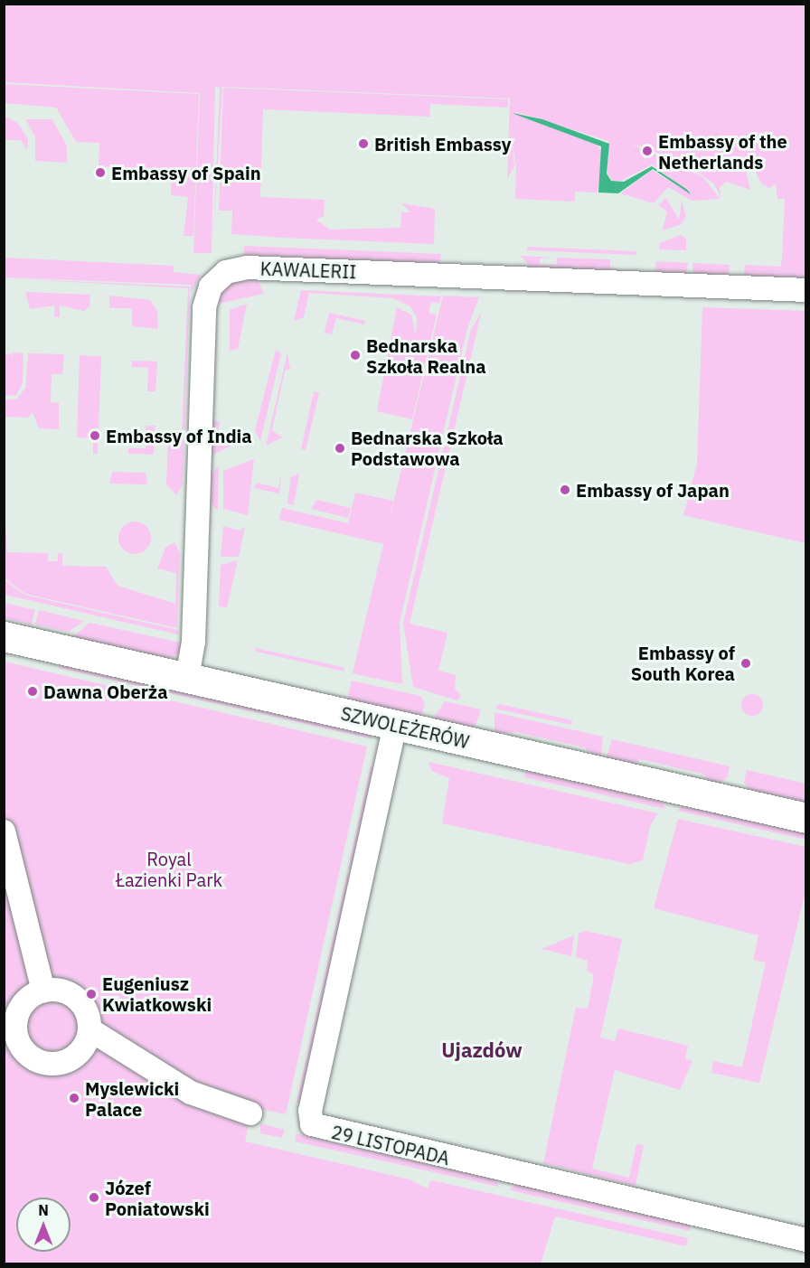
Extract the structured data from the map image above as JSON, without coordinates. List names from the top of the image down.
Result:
{
  "streets": {
    "street": ["KAWALERII", "SZWOLEŻERÓW", "29 LISTOPADA"]
  },
  "crossings": [
    ["KAWALERII", "SZWOLEŻERÓW"],
    ["SZWOLEŻERÓW", "29 LISTOPADA"]
  ],
  "districts": ["Ujazdów"],
  "parks": ["Royal Łazienki Park"],
  "places": [
    "British Embassy",
    "Embassy of the Netherlands",
    "Embassy of Spain",
    "Bednarska Szkoła Realna",
    "Embassy of India",
    "Bednarska Szkoła Podstawowa",
    "Embassy of Japan",
    "Embassy of South Korea",
    "Dawna Oberża",
    "Eugeniusz Kwiatkowski",
    "Myslewicki Palace",
    "Józef Poniatowski"
  ],
  "north": "top"
}
